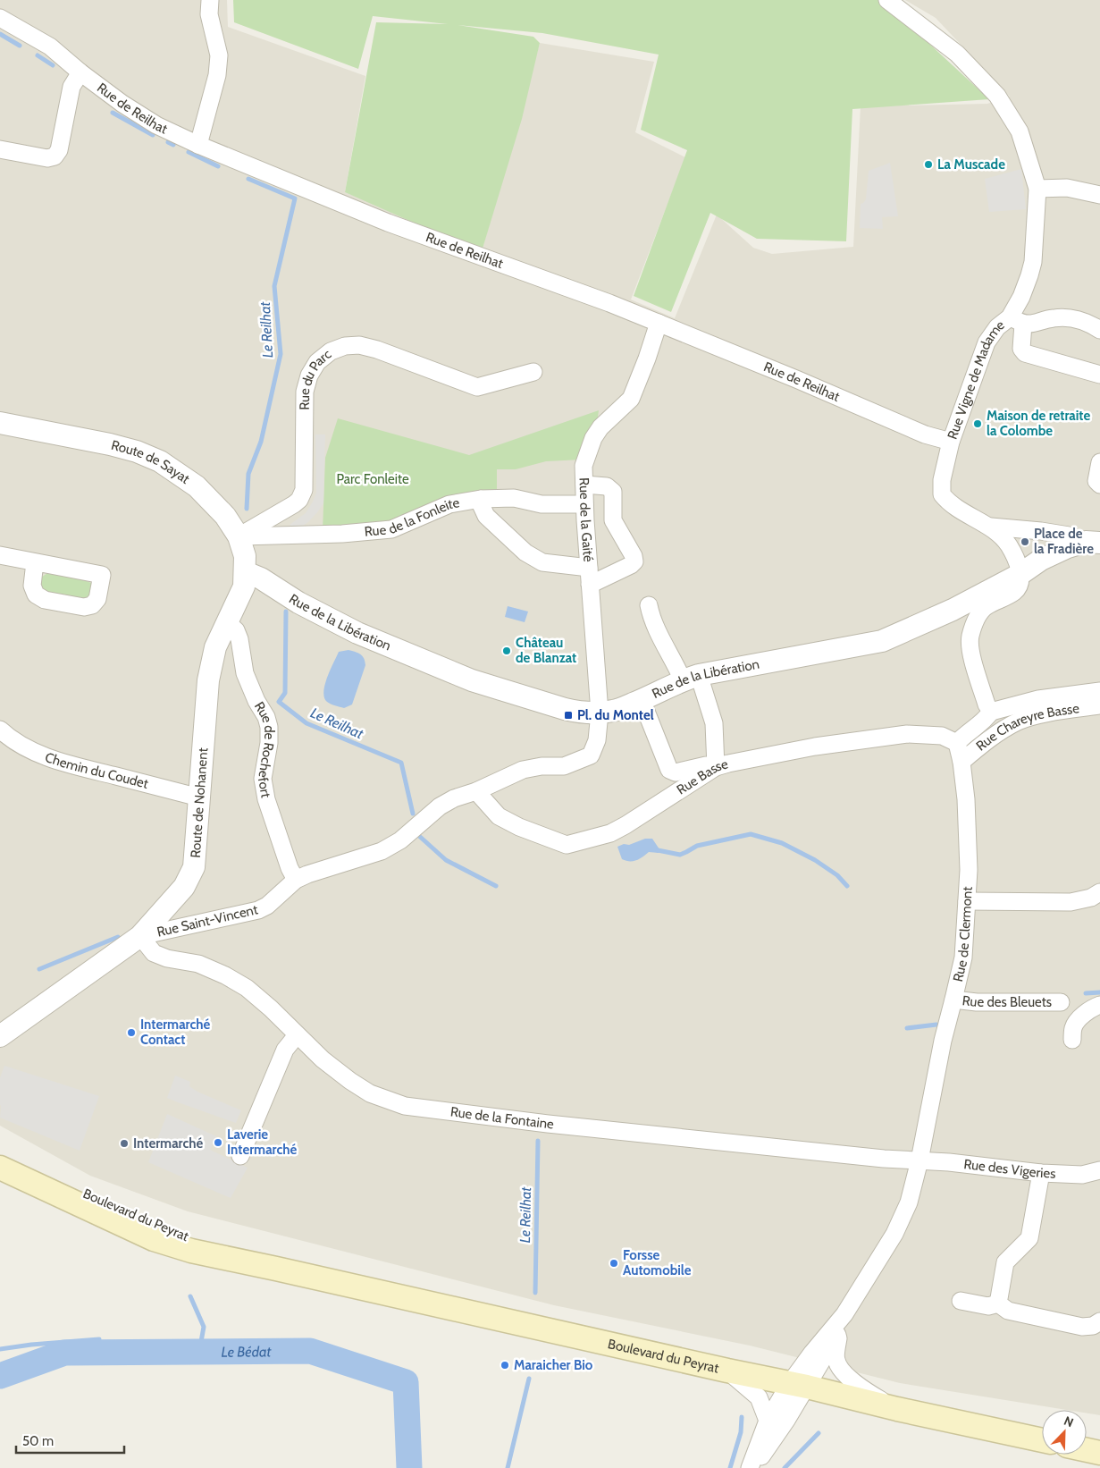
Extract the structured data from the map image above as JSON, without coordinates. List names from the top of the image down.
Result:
{
  "streets": {
    "main road": ["Boulevard du Peyrat"],
    "street": [
      "Rue de Reilhat",
      "Rue Vigne de Madame",
      "Rue du Parc",
      "Route de Sayat",
      "Rue de la Fonleite",
      "Rue de la Gaité",
      "Rue de la Libération",
      "Rue Chareyre Basse",
      "Rue de Rochefort",
      "Chemin du Coudet",
      "Rue Basse",
      "Route de Nohanent",
      "Rue Saint-Vincent",
      "Rue de Clermont",
      "Rue des Bleuets",
      "Rue de la Fontaine",
      "Rue des Vigeries"
    ]
  },
  "crossings": [
    ["Rue de Reilhat", "Rue Vigne de Madame"],
    ["Rue de Reilhat", "Rue de la Gaité"],
    ["Rue du Parc", "Route de Sayat"],
    ["Rue du Parc", "Rue de la Fonleite"],
    ["Route de Sayat", "Rue de la Fonleite"],
    ["Route de Sayat", "Rue de la Libération"],
    ["Route de Sayat", "Route de Nohanent"],
    ["Rue de la Fonleite", "Rue de la Gaité"],
    ["Rue de la Gaité", "Rue de la Libération"],
    ["Rue de la Gaité", "Rue Saint-Vincent"],
    ["Rue de la Libération", "Route de Nohanent"],
    ["Rue de la Libération", "Rue Saint-Vincent"],
    ["Rue Chareyre Basse", "Rue de Clermont"],
    ["Rue de Rochefort", "Route de Nohanent"],
    ["Rue de Rochefort", "Rue Saint-Vincent"],
    ["Chemin du Coudet", "Route de Nohanent"],
    ["Rue Basse", "Rue Saint-Vincent"],
    ["Rue Basse", "Rue de Clermont"],
    ["Route de Nohanent", "Rue Saint-Vincent"],
    ["Route de Nohanent", "Rue de la Fontaine"],
    ["Rue Saint-Vincent", "Rue de la Fontaine"],
    ["Rue de Clermont", "Rue des Bleuets"],
    ["Rue de Clermont", "Rue de la Fontaine"],
    ["Rue de Clermont", "Rue des Vigeries"],
    ["Rue de Clermont", "Boulevard du Peyrat"],
    ["Rue de la Fontaine", "Rue des Vigeries"]
  ],
  "water": ["Le Reilhat", "Le Bédat"],
  "parks": ["Parc Fonleite"],
  "places": {
    "other": [
      "La Muscade",
      "Maison de retraite la Colombe",
      "Place de la Fradière",
      "Château de Blanzat",
      "Intermarché Contact",
      "Laverie Intermarché",
      "Intermarché",
      "Forsse Automobile",
      "Maraicher Bio"
    ],
    "transit": ["Pl. du Montel"]
  },
  "scale_bar": "50 m",
  "north": "top right"
}
